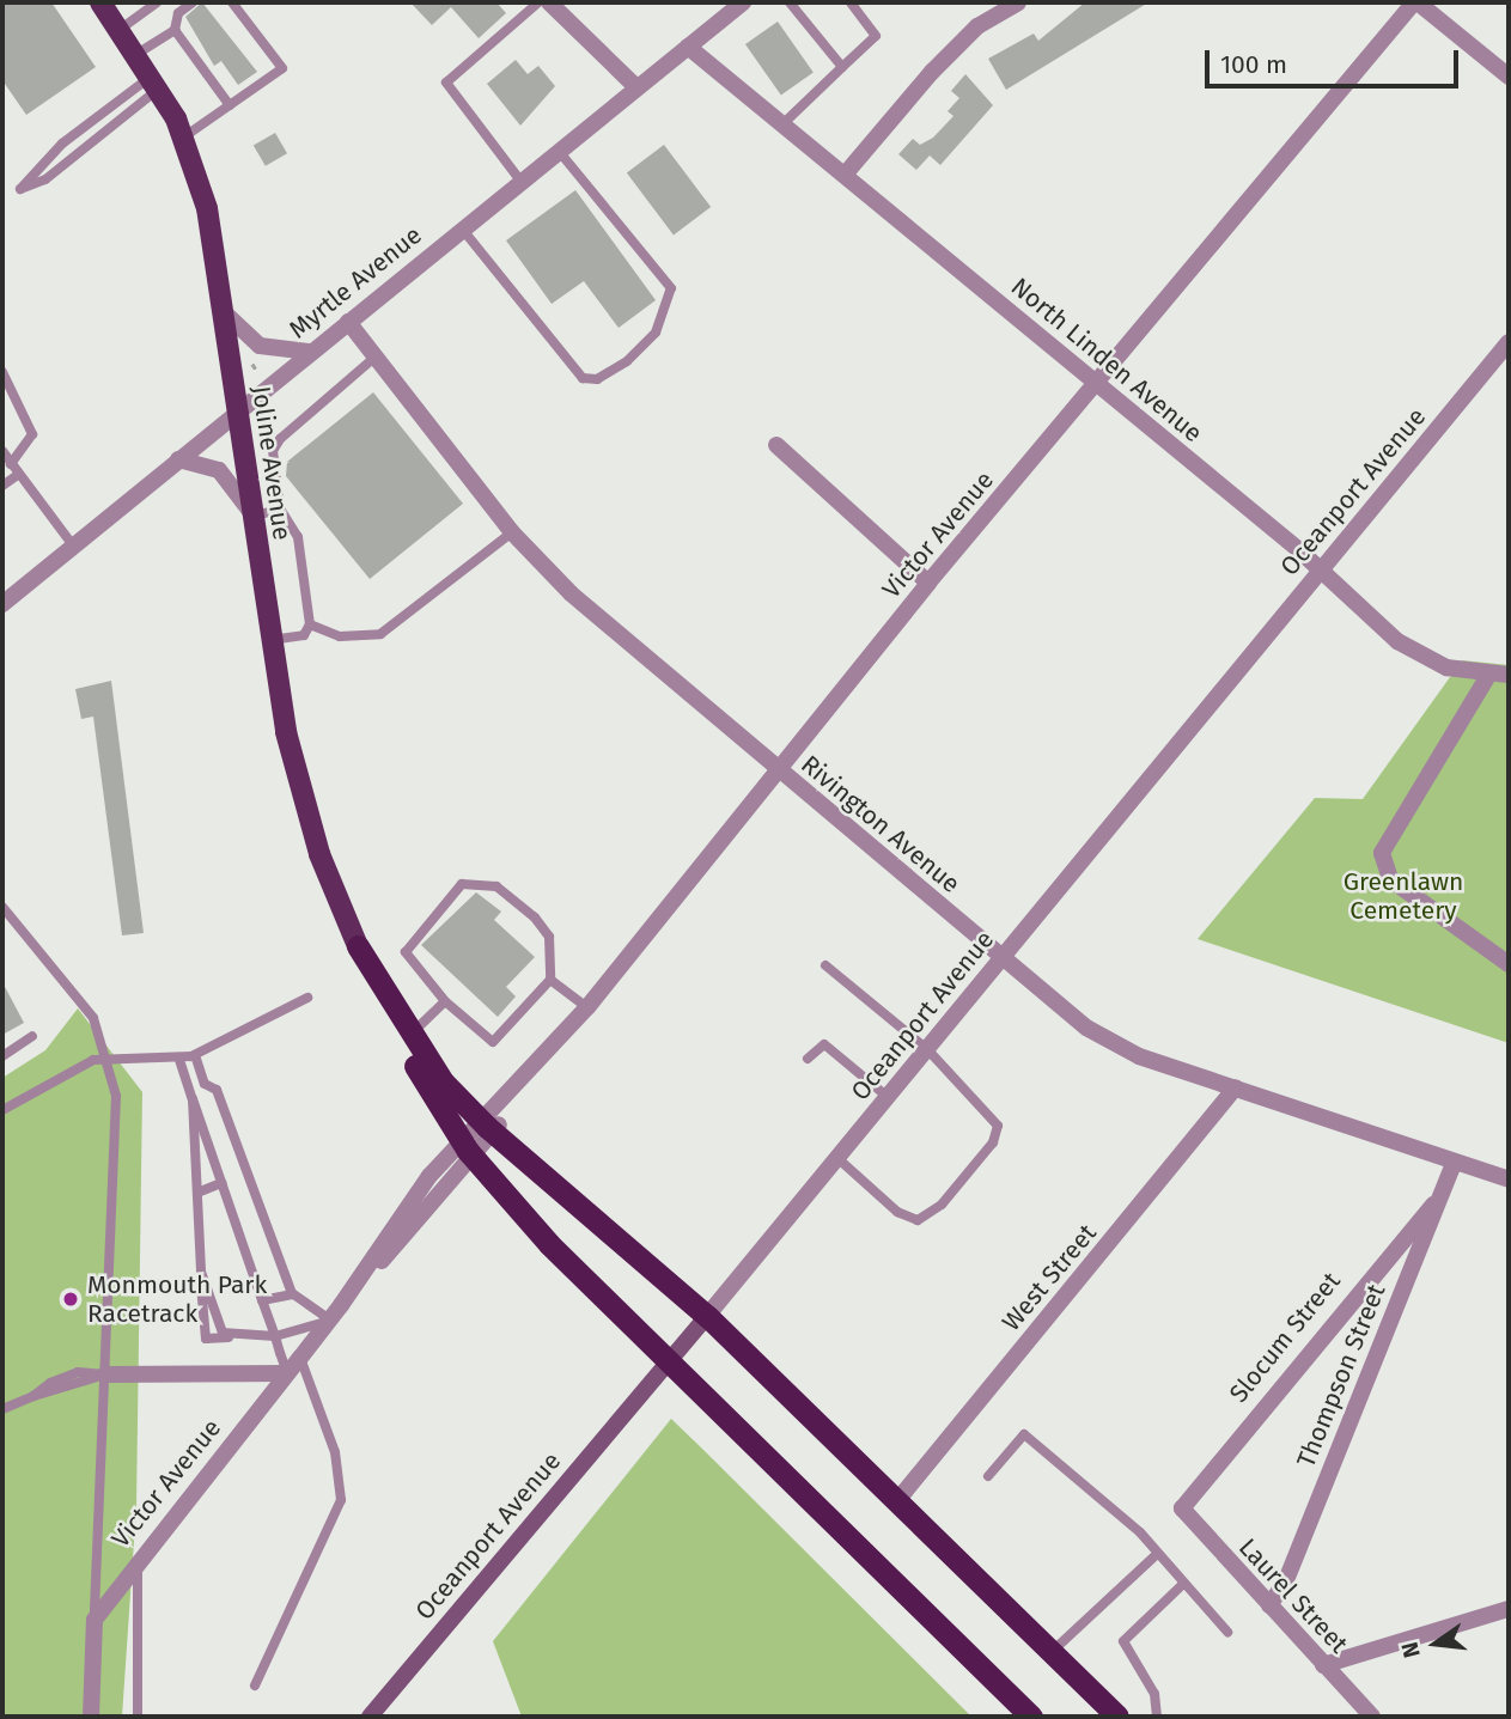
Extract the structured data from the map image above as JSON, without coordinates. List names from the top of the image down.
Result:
{
  "streets": {
    "main road": ["Joline Avenue", "Oceanport Avenue"],
    "street": [
      "Myrtle Avenue",
      "North Linden Avenue",
      "Victor Avenue",
      "Rivington Avenue",
      "West Street",
      "Slocum Street",
      "Thompson Street",
      "Laurel Street"
    ]
  },
  "crossings": [
    ["Myrtle Avenue", "North Linden Avenue"],
    ["Myrtle Avenue", "Joline Avenue"],
    ["Myrtle Avenue", "Rivington Avenue"],
    ["North Linden Avenue", "Oceanport Avenue"],
    ["North Linden Avenue", "Victor Avenue"],
    ["Oceanport Avenue", "Rivington Avenue"],
    ["Victor Avenue", "Rivington Avenue"],
    ["Rivington Avenue", "West Street"],
    ["Rivington Avenue", "Thompson Street"],
    ["Slocum Street", "Thompson Street"],
    ["Slocum Street", "Laurel Street"],
    ["Thompson Street", "Laurel Street"]
  ],
  "parks": ["Greenlawn Cemetery"],
  "places": ["Monmouth Park Racetrack"],
  "scale_bar": "100 m",
  "north": "left"
}
